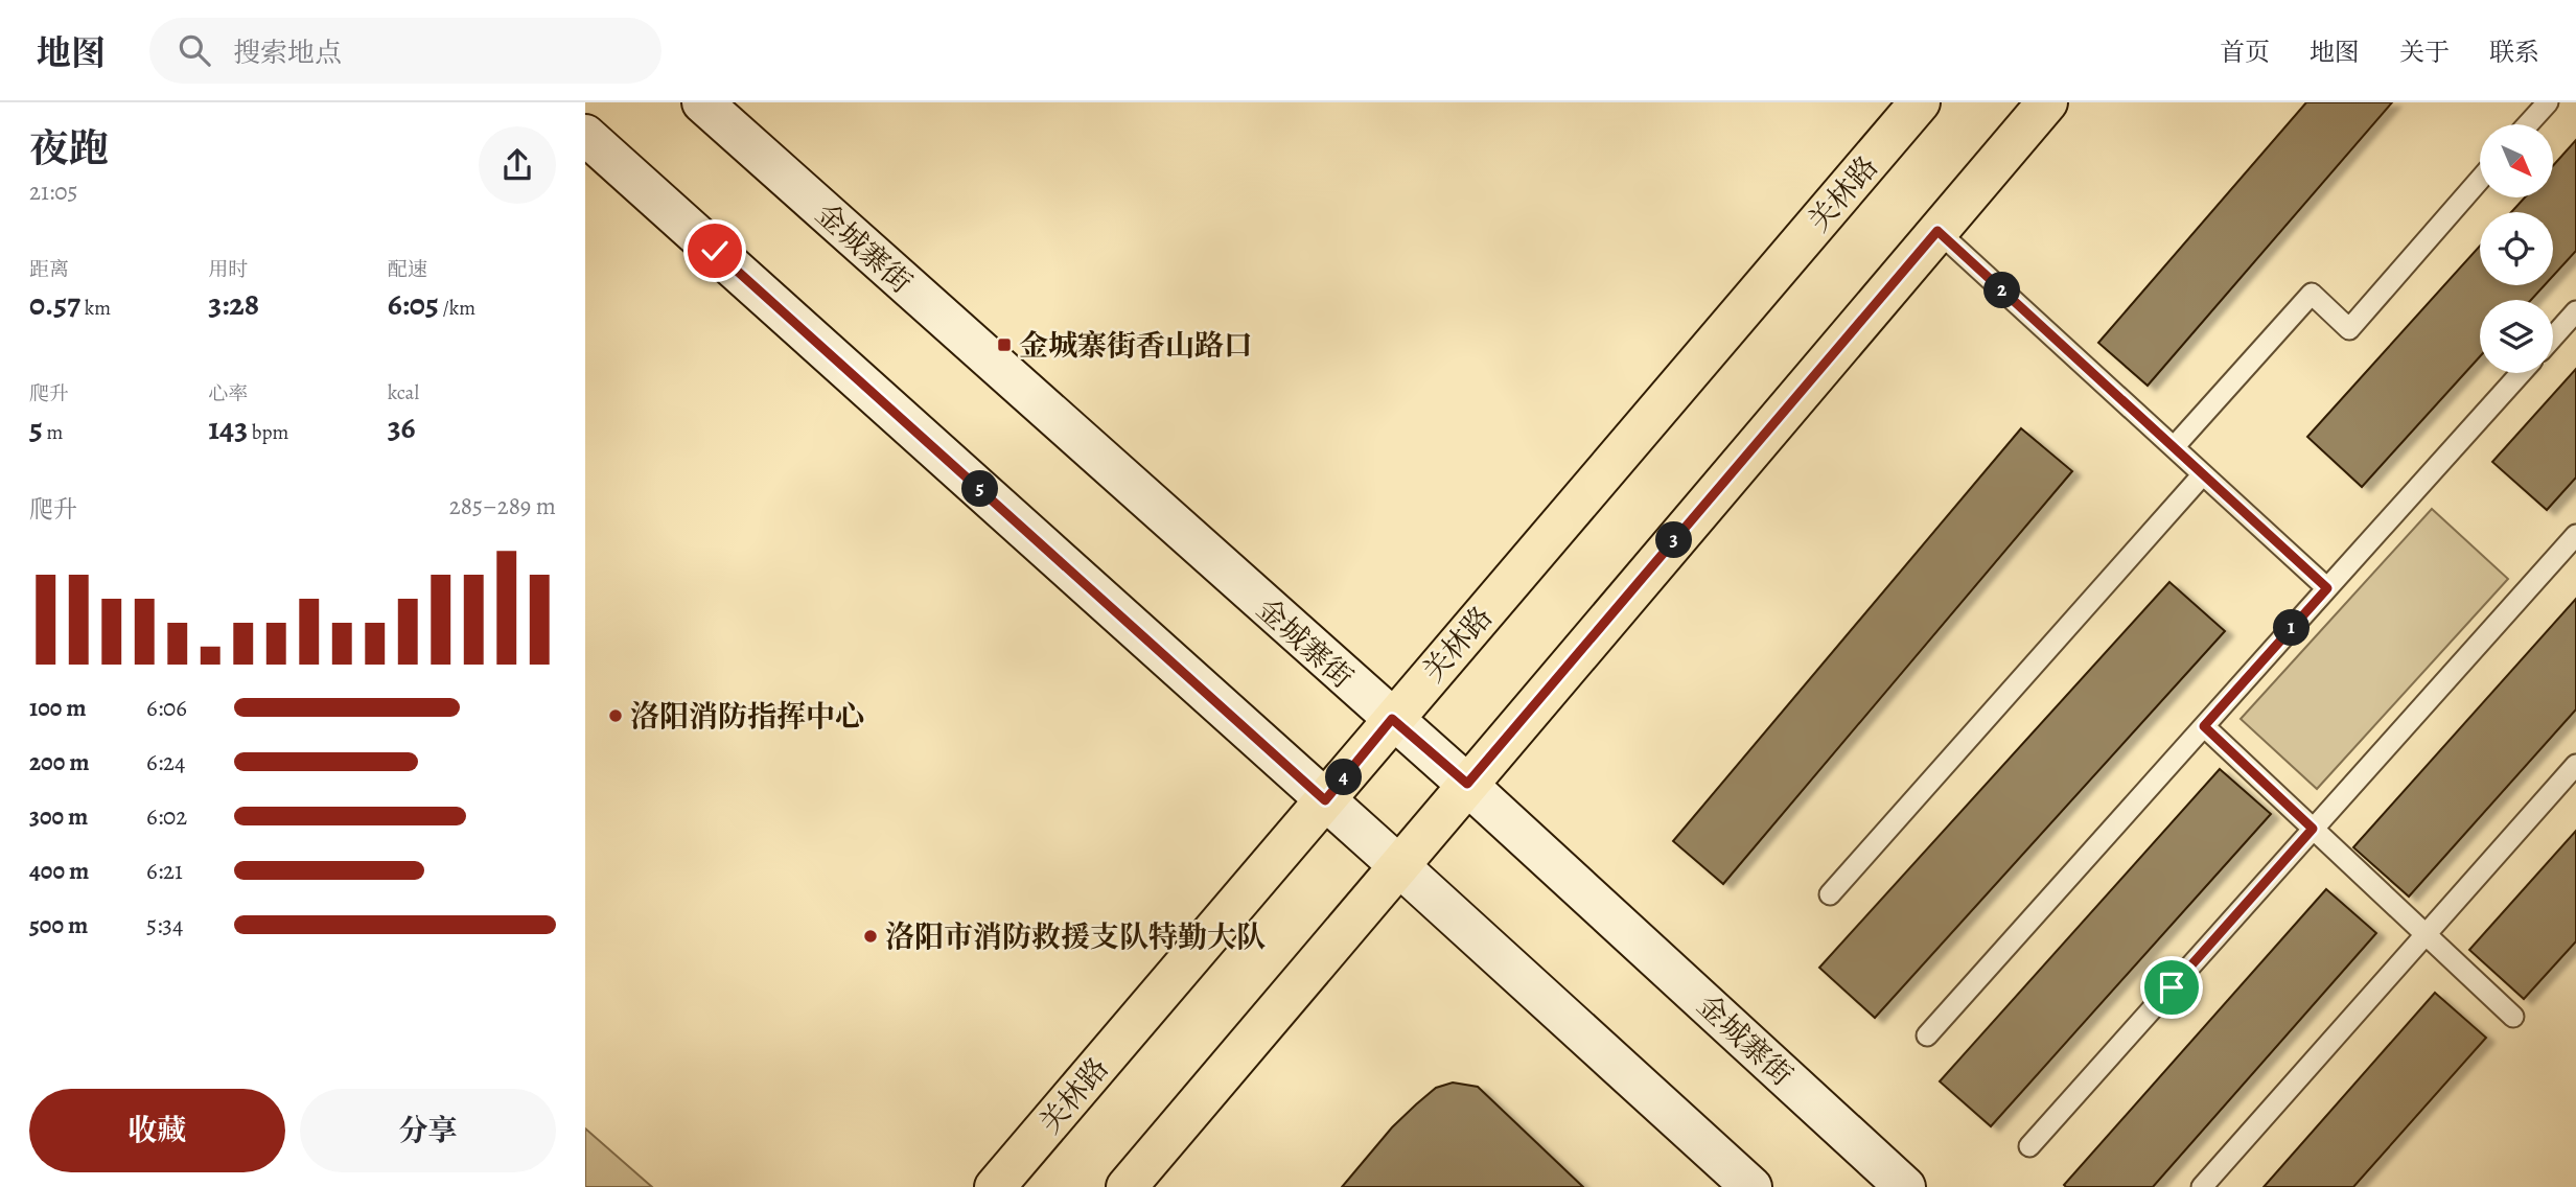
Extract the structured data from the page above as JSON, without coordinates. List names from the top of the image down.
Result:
{
  "streets": {
    "main road": ["关林路", "金城寨街"]
  },
  "crossings": [
    ["关林路", "金城寨街"]
  ],
  "places": {
    "transit": ["金城寨街香山路口"],
    "other": ["洛阳消防指挥中心", "洛阳市消防救援支队特勤大队"]
  },
  "north": "bottom right",
  "page": {
    "header": "地图",
    "search": "搜索地点",
    "nav": [
      "首页",
      "地图",
      "关于",
      "联系"
    ],
    "heading": ["夜跑", "21:05"],
    "stats": [
      ["距离", "0.57 km"],
      ["用时", "3:28"],
      ["配速", "6:05 /km"],
      ["爬升", "5 m"],
      ["心率", "143 bpm"],
      ["kcal", "36"]
    ],
    "pins": [
      "2",
      "5",
      "3",
      "1",
      "4"
    ],
    "chart": ["爬升", "285–289 m"],
    "list": [
      {
        "name": "100 m",
        "note": "6:06"
      },
      {
        "name": "200 m",
        "note": "6:24"
      },
      {
        "name": "300 m",
        "note": "6:02"
      },
      {
        "name": "400 m",
        "note": "6:21"
      },
      {
        "name": "500 m",
        "note": "5:34"
      }
    ],
    "buttons": ["收藏", "分享"]
  }
}
